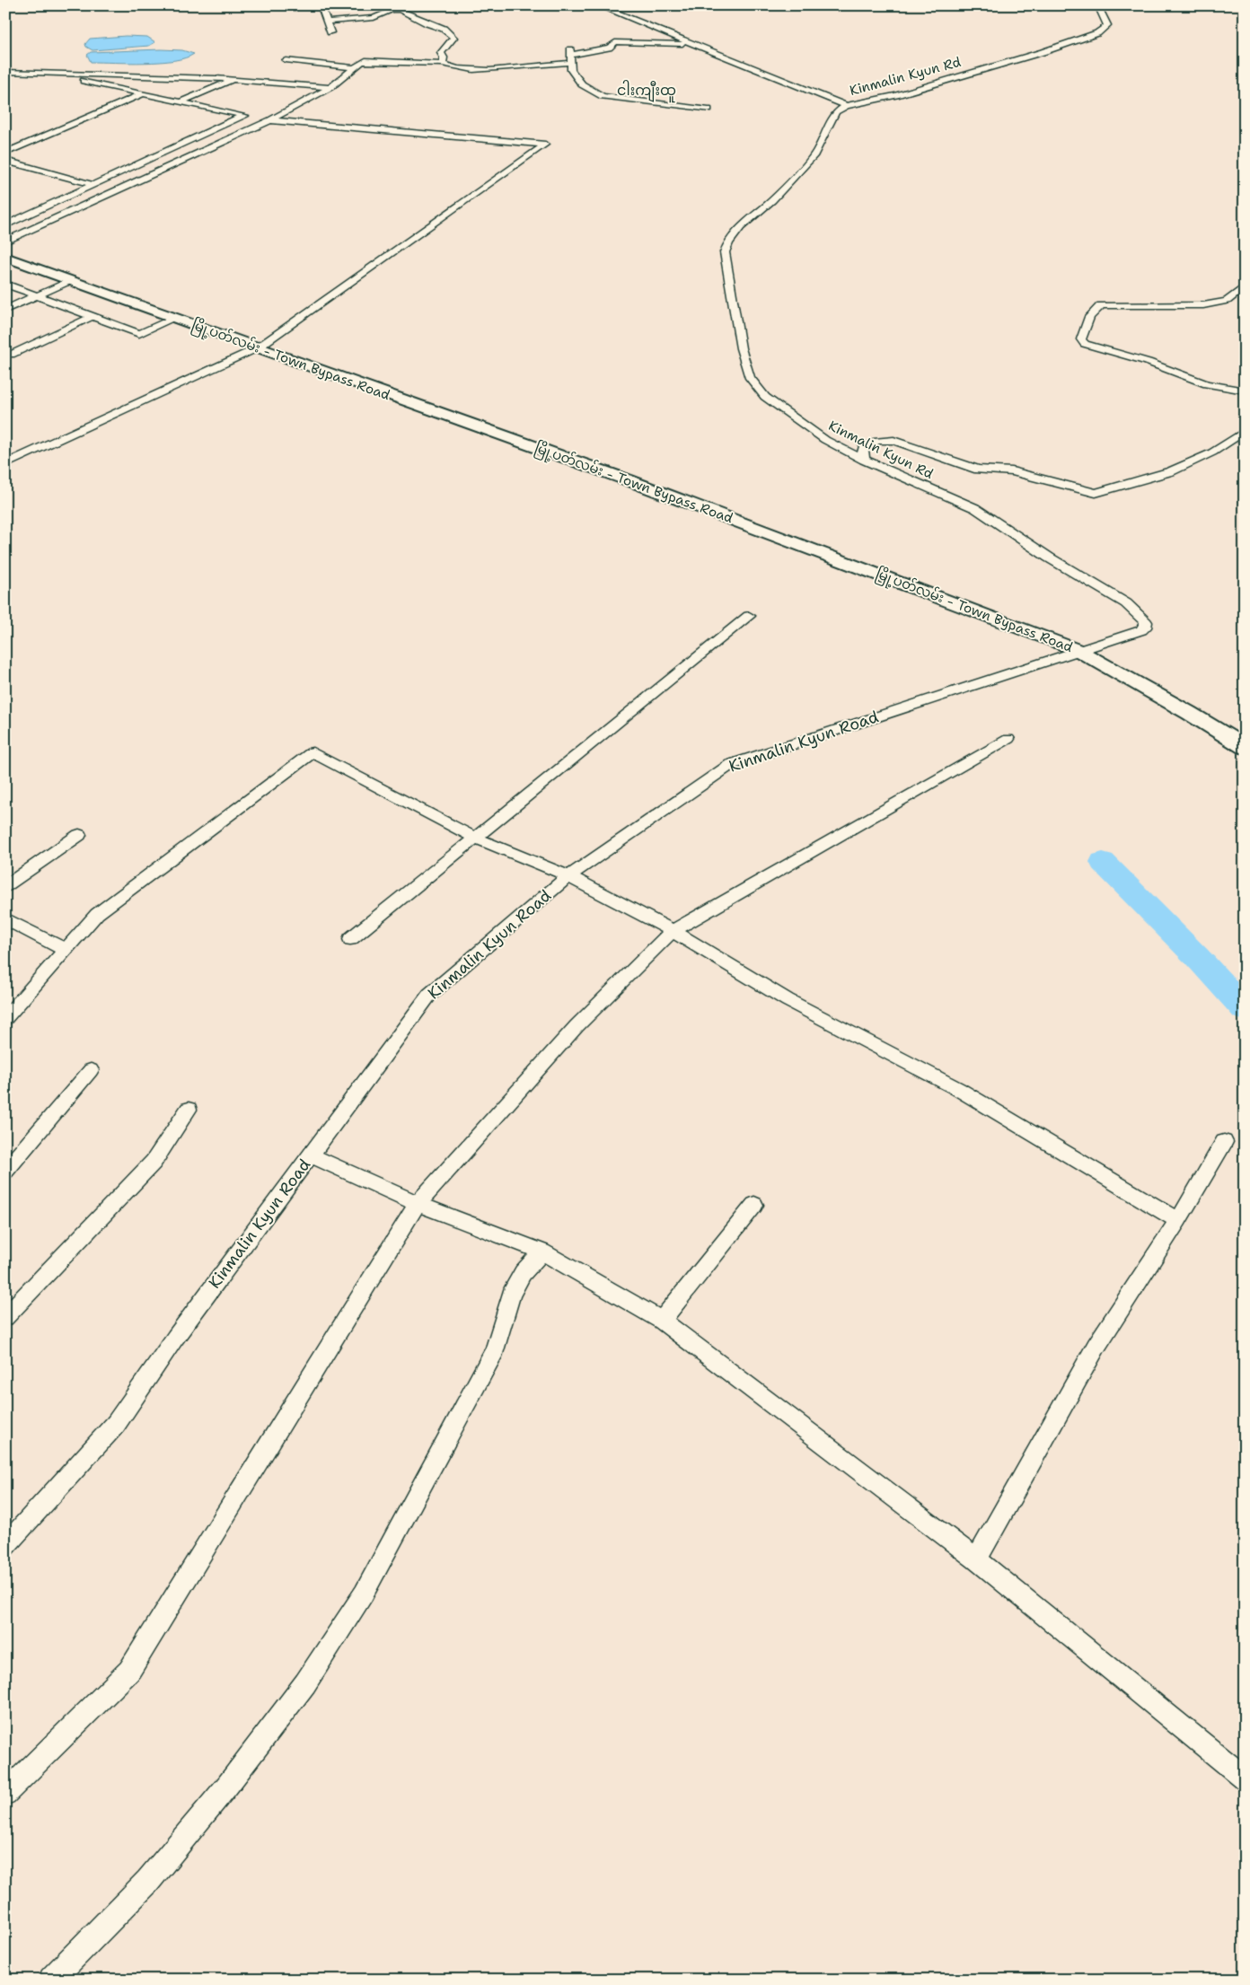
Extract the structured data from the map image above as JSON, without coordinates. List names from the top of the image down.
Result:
{
  "streets": {
    "main road": ["မြို့ပတ်လမ်း - Town Bypass Road"],
    "street": ["Kinmalin Kyun Rd", "Kinmalin Kyun Road"]
  },
  "crossings": [
    ["Kinmalin Kyun Rd", "မြို့ပတ်လမ်း - Town Bypass Road"],
    ["Kinmalin Kyun Rd", "Kinmalin Kyun Road"],
    ["မြို့ပတ်လမ်း - Town Bypass Road", "Kinmalin Kyun Road"]
  ],
  "districts": ["ငါးကျီးထူ"]
}
